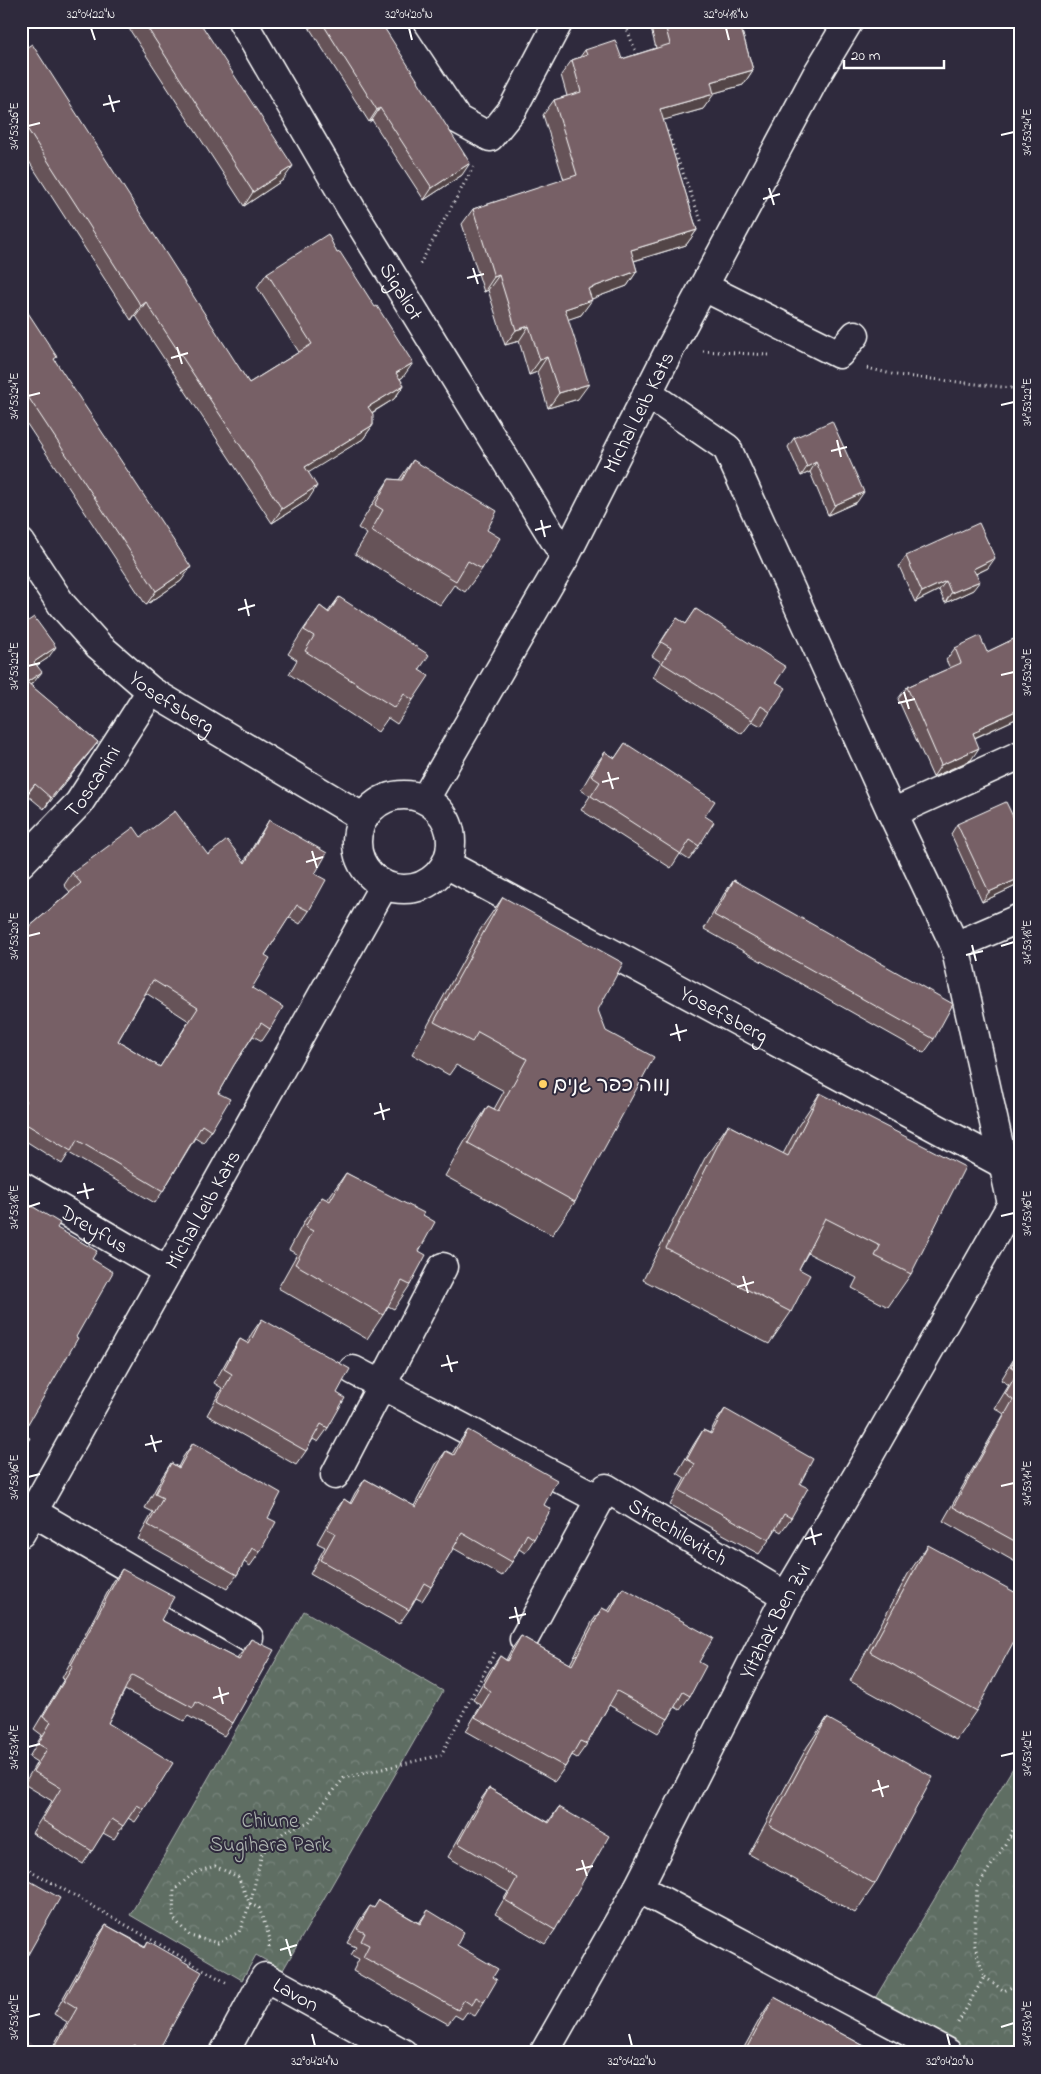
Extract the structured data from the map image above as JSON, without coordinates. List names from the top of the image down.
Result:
{
  "streets": {
    "street": [
      "Sigaliot",
      "Michal Leib Kats",
      "Yosefsberg",
      "Toscanini",
      "Dreyfus",
      "Strechilevitch",
      "Yitzhak Ben Zvi",
      "Lavon"
    ]
  },
  "crossings": [
    ["Sigaliot", "Michal Leib Kats"],
    ["Michal Leib Kats", "Yosefsberg"],
    ["Michal Leib Kats", "Dreyfus"],
    ["Michal Leib Kats", "Yitzhak Ben Zvi"],
    ["Yosefsberg", "Toscanini"],
    ["Yosefsberg", "Yitzhak Ben Zvi"],
    ["Strechilevitch", "Yitzhak Ben Zvi"]
  ],
  "parks": ["Chiune Sugihara Park"],
  "places": ["נווה כפר גנים"],
  "scale_bar": "20 m",
  "coordinates": [
    "32°04'22\"N",
    "32°04'20\"N",
    "32°04'18\"N",
    "34°53'26\"E",
    "34°53'24\"E",
    "34°53'22\"E",
    "34°53'20\"E",
    "34°53'18\"E",
    "34°53'16\"E",
    "34°53'14\"E",
    "34°53'12\"E",
    "34°53'10\"E",
    "32°04'24\"N"
  ]
}
